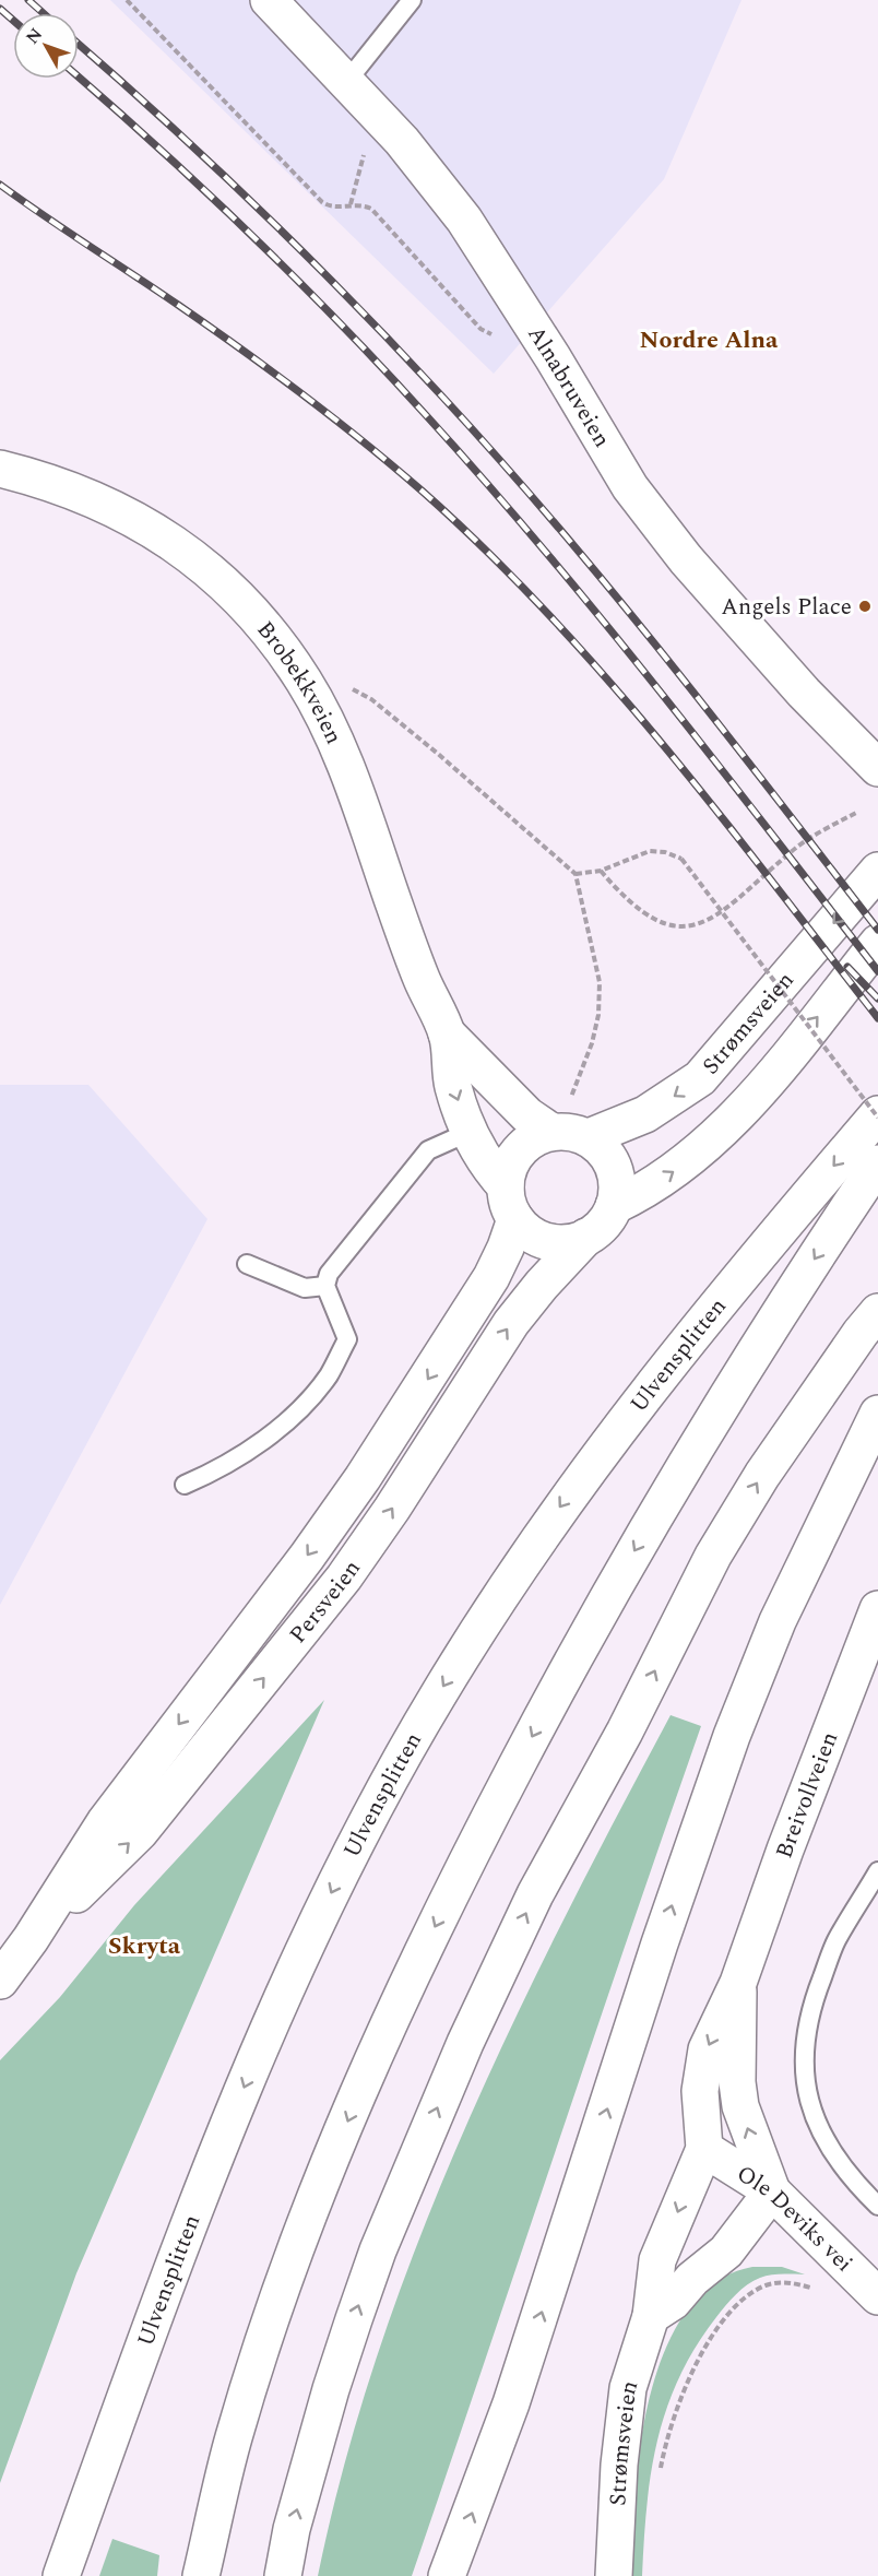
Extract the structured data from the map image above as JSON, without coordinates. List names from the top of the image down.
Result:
{
  "streets": {
    "main road": [
      "Alnabruveien",
      "Brobekkveien",
      "Strømsveien",
      "Ulvensplitten",
      "Persveien",
      "Breivollveien",
      "Ole Deviks vei"
    ]
  },
  "crossings": [
    ["Brobekkveien", "Strømsveien"],
    ["Brobekkveien", "Persveien"],
    ["Strømsveien", "Persveien"],
    ["Strømsveien", "Breivollveien"],
    ["Strømsveien", "Ole Deviks vei"],
    ["Breivollveien", "Ole Deviks vei"]
  ],
  "districts": ["Nordre Alna", "Skryta"],
  "places": ["Angels Place"],
  "north": "top left"
}
